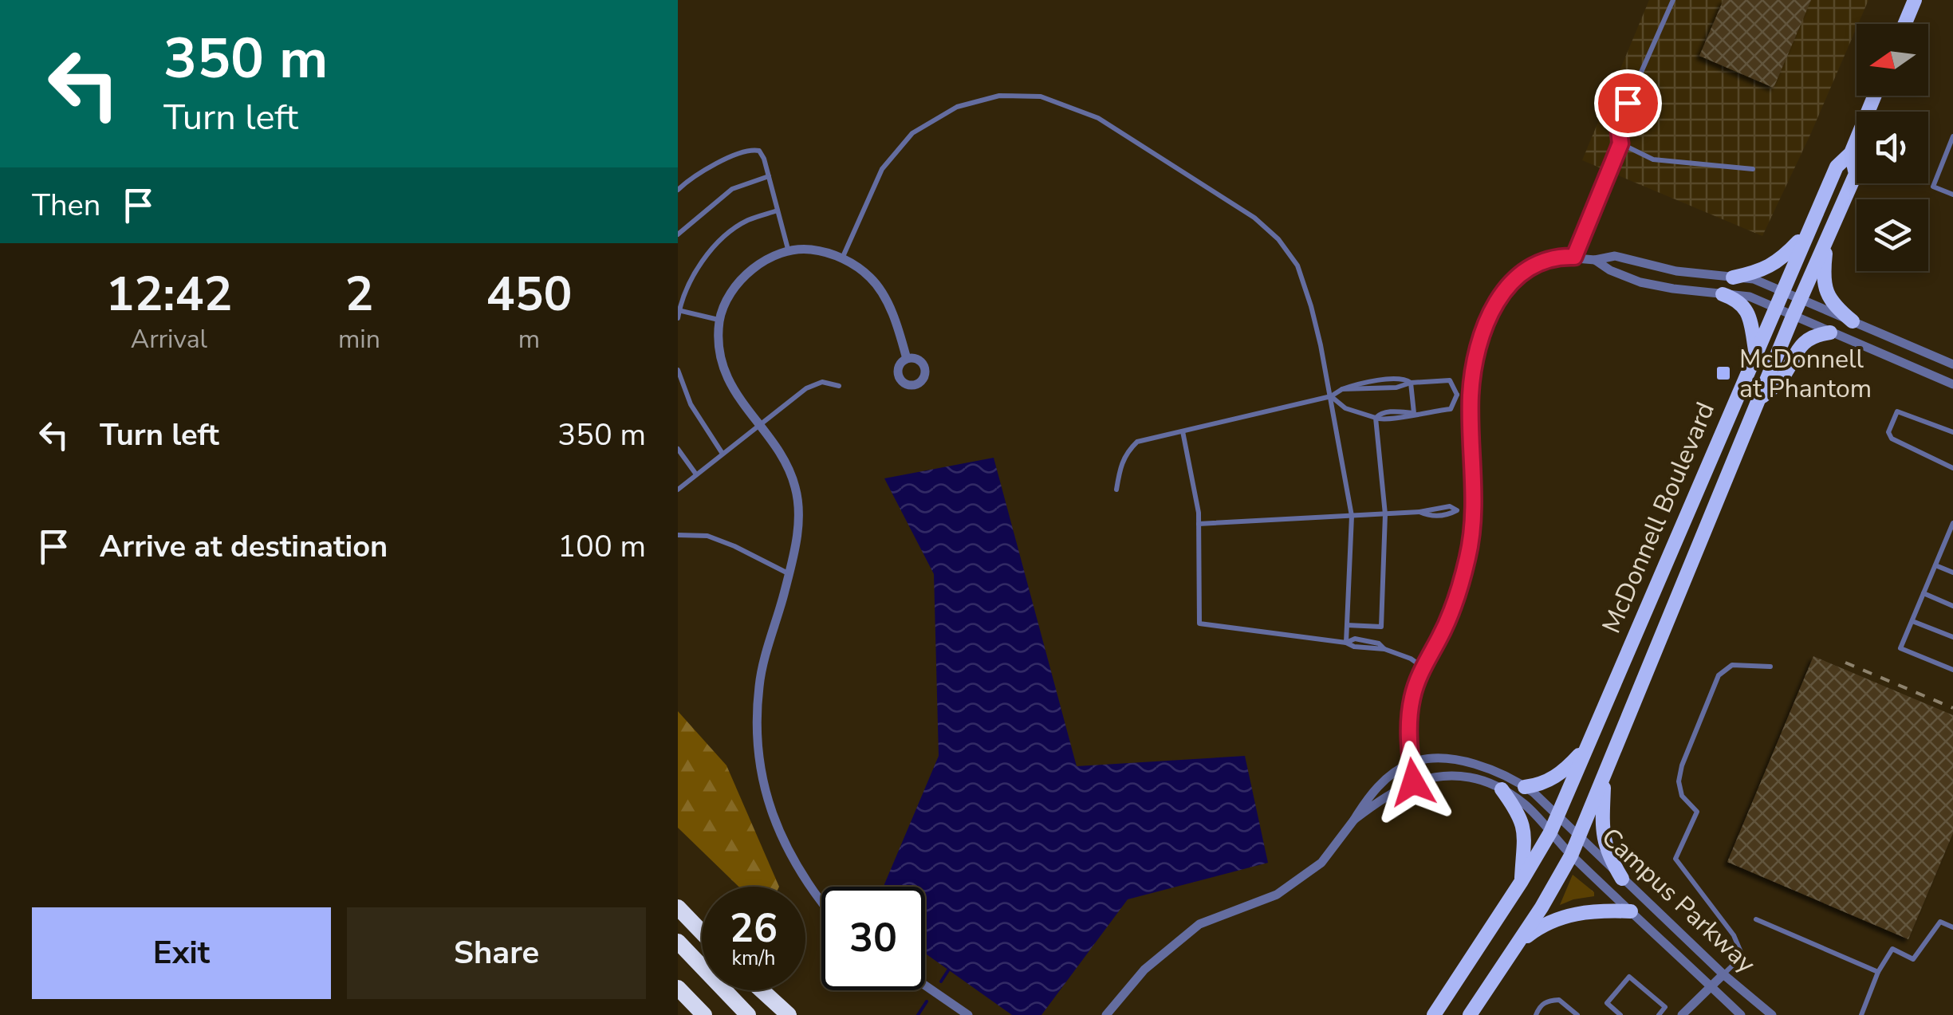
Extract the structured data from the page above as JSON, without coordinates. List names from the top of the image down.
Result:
{
  "streets": {
    "main road": ["McDonnell Boulevard"],
    "street": ["Campus Parkway"]
  },
  "crossings": [
    ["McDonnell Boulevard", "Campus Parkway"]
  ],
  "places": {
    "transit": ["McDonnell at Phantom"]
  },
  "north": "left",
  "page": {
    "turn": ["350 m", "Turn left"],
    "then": "Then",
    "eta": [
      "12:42",
      "Arrival",
      "2",
      "min",
      "450",
      "m"
    ],
    "list": [
      {
        "name": "Turn left",
        "value": "350 m"
      },
      {
        "name": "Arrive at destination",
        "value": "100 m"
      }
    ],
    "speed": "26 km/h",
    "limit": "30",
    "buttons": ["Exit", "Share"]
  }
}
